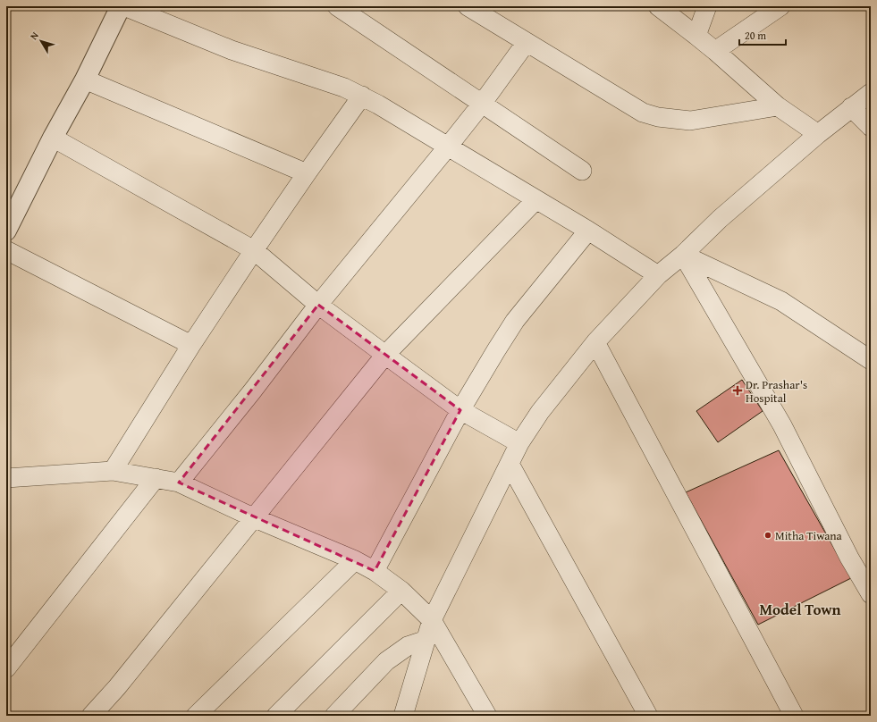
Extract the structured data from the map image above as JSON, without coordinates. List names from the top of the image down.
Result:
{
  "districts": ["Model Town"],
  "places": {
    "health": ["Dr. Prashar's Hospital"],
    "other": ["Mitha Tiwana"]
  },
  "scale_bar": "20 m",
  "north": "top left"
}
